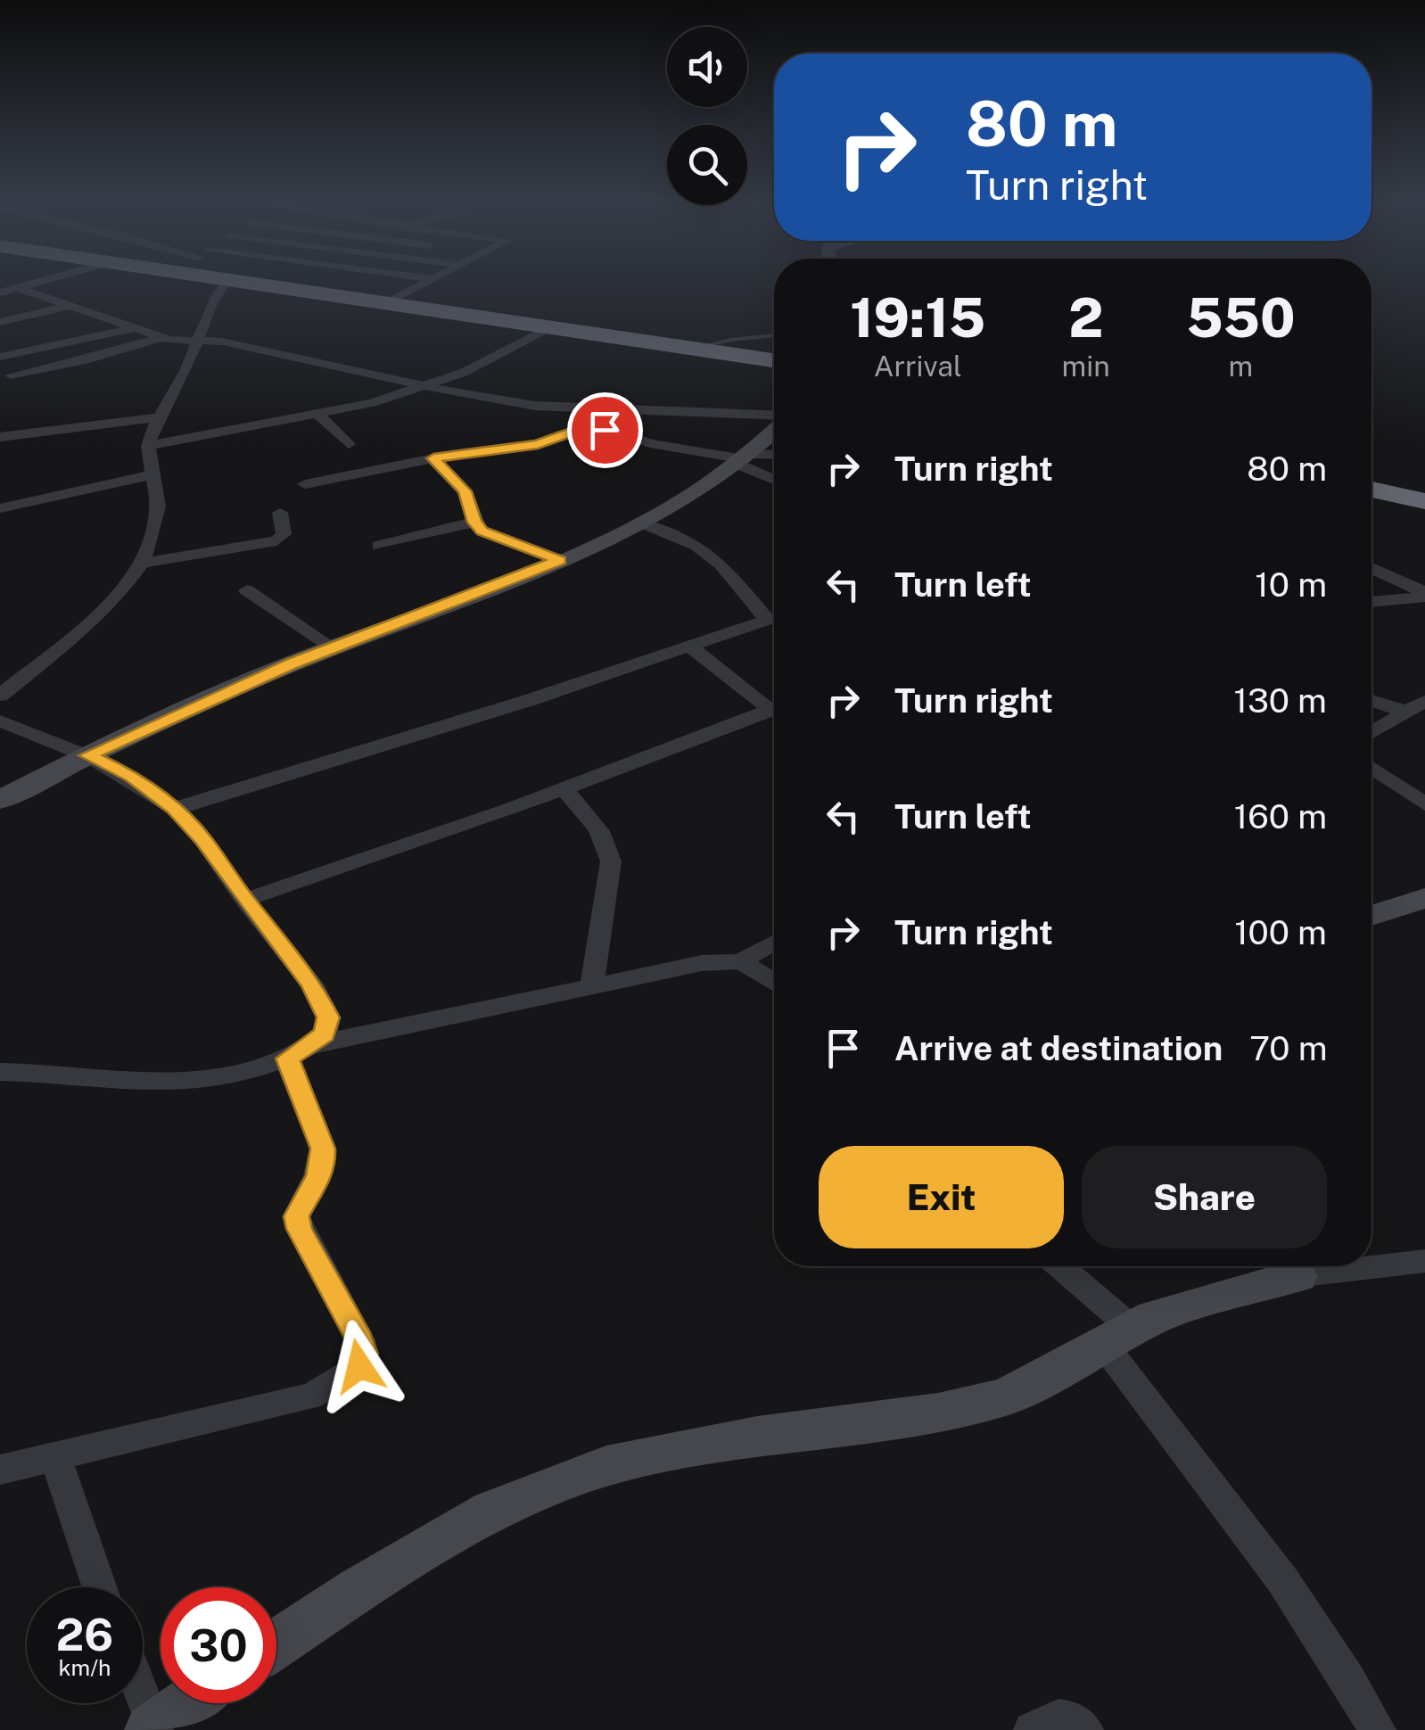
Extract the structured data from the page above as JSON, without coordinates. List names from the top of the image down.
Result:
{
  "page": {
    "turn": ["80 m", "Turn right"],
    "eta": [
      "19:15",
      "Arrival",
      "2",
      "min",
      "550",
      "m"
    ],
    "list": [
      {
        "name": "Turn right",
        "value": "80 m"
      },
      {
        "name": "Turn left",
        "value": "10 m"
      },
      {
        "name": "Turn right",
        "value": "130 m"
      },
      {
        "name": "Turn left",
        "value": "160 m"
      },
      {
        "name": "Turn right",
        "value": "100 m"
      },
      {
        "name": "Arrive at destination",
        "value": "70 m"
      }
    ],
    "buttons": ["Exit", "Share"],
    "speed": "26 km/h",
    "limit": "30"
  }
}
